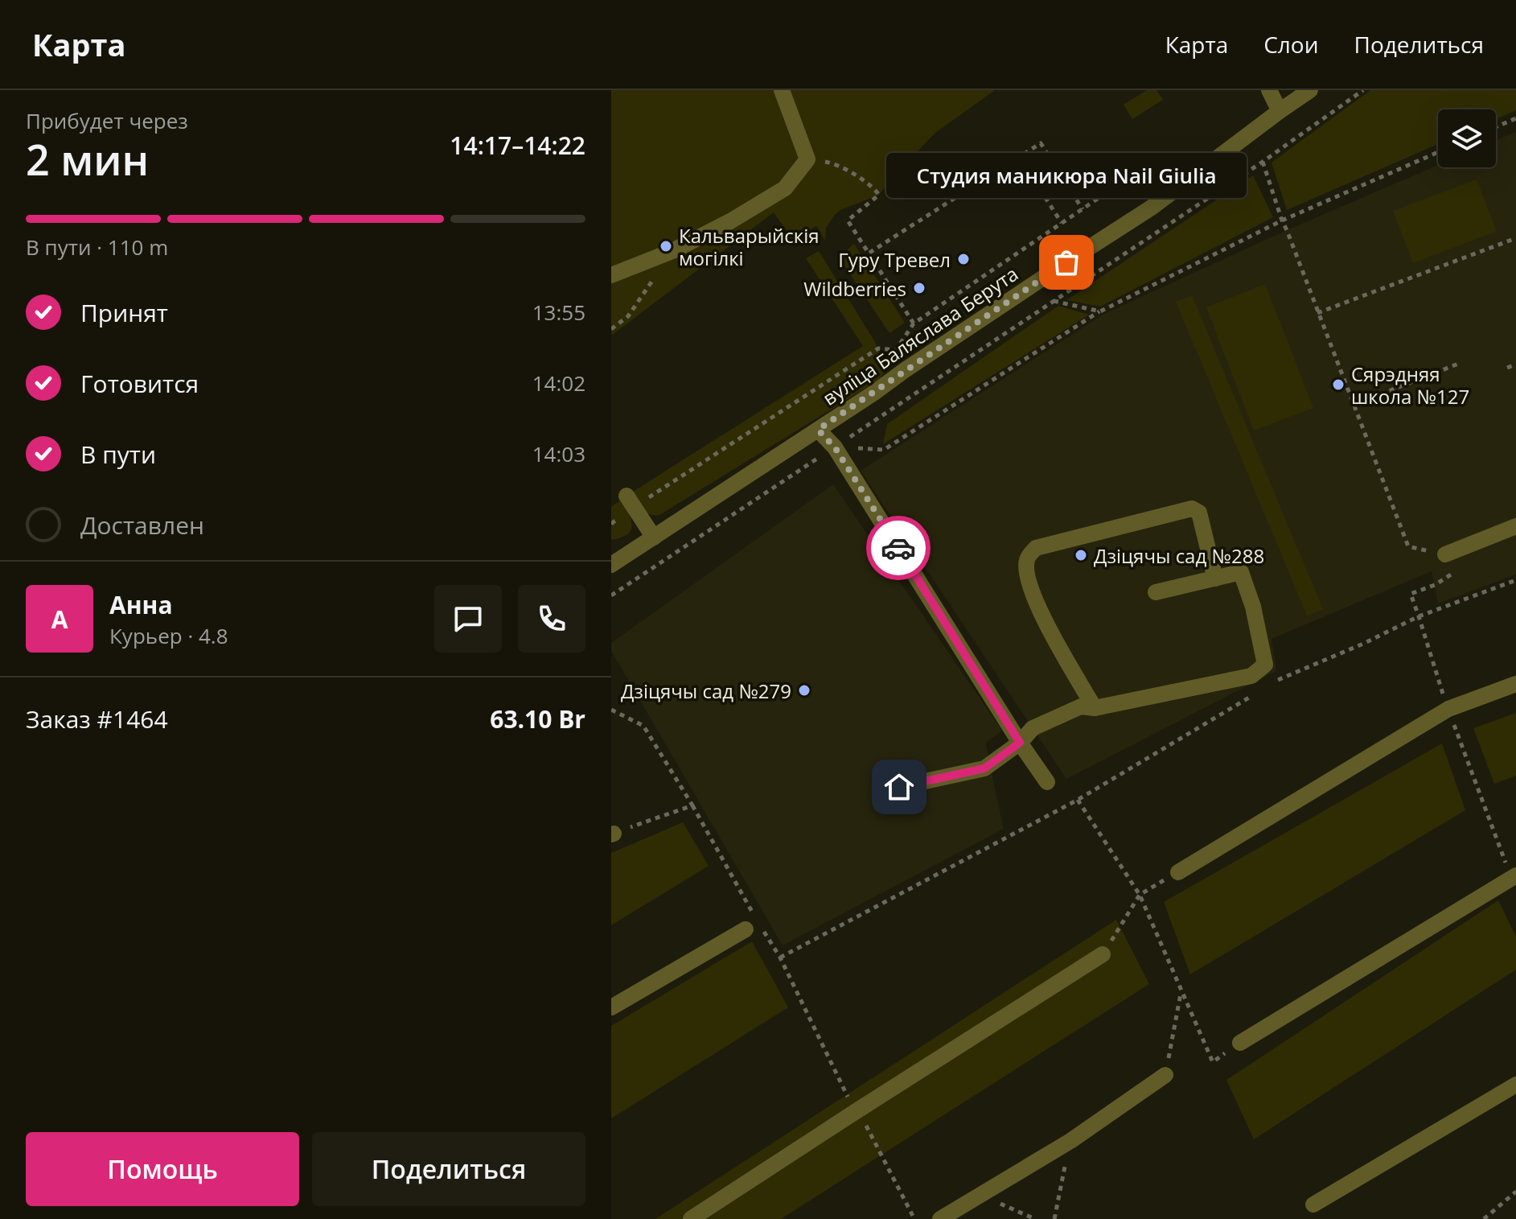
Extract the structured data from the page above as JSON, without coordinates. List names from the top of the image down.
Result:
{
  "streets": {
    "street": ["вуліца Баляслава Берута"]
  },
  "places": [
    "Кальварыйскія могілкі",
    "Гуру Тревел",
    "Студия маникюра Nail Giulia",
    "Wildberries",
    "Сярэдняя школа №127",
    "Дзіцячы сад №288",
    "Дзіцячы сад №279"
  ],
  "page": {
    "header": "Карта",
    "nav": ["Карта", "Слои", "Поделиться"],
    "heading": ["2 мин", "Прибудет через", "14:17–14:22"],
    "panel": [
      "Анна",
      "Курьер · 4.8",
      "Заказ #1464",
      "63.10 Br"
    ],
    "bubble": "Студия маникюра Nail Giulia",
    "bar": "В пути · 110 m",
    "list": [
      ["Принят", "13:55"],
      ["Готовится", "14:02"],
      ["В пути", "14:03"],
      "Доставлен"
    ],
    "round": "А",
    "buttons": ["Помощь", "Поделиться"]
  }
}
